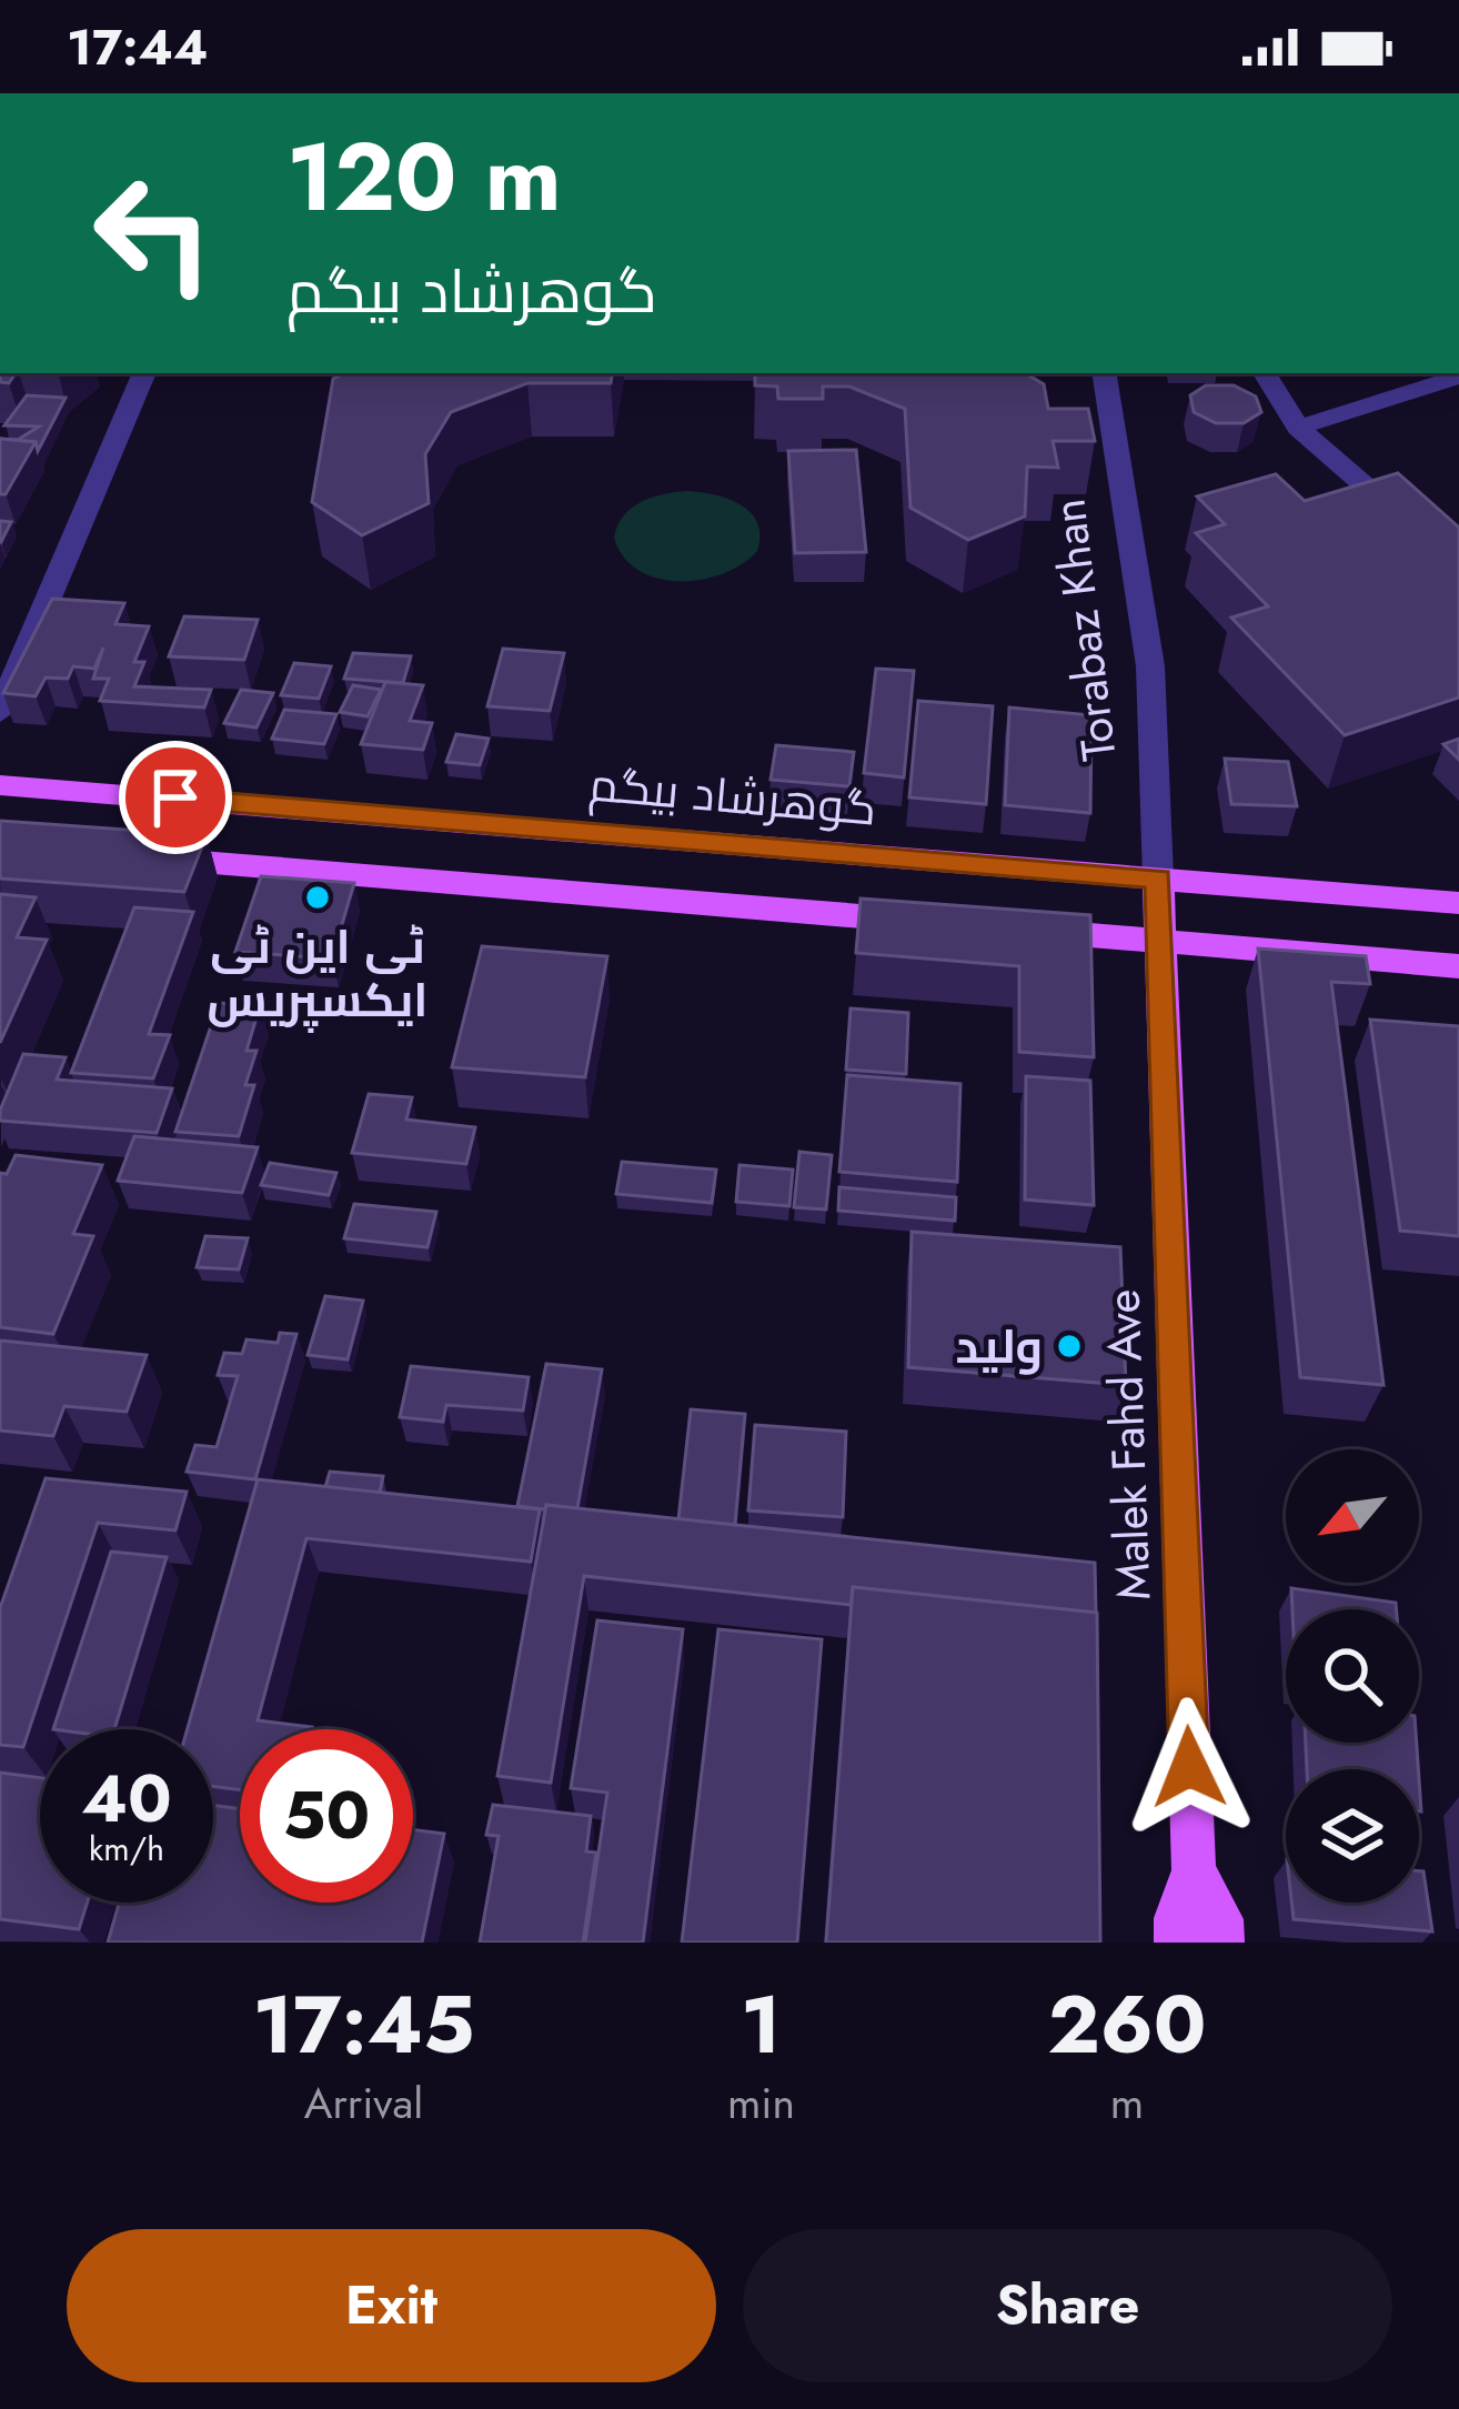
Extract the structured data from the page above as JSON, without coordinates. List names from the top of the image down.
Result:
{
  "streets": {
    "main road": ["گوهرشاد بیگم", "Malek Fahd Ave"],
    "street": ["Torabaz Khan"]
  },
  "crossings": [
    ["Torabaz Khan", "گوهرشاد بیگم"],
    ["Torabaz Khan", "Malek Fahd Ave"],
    ["گوهرشاد بیگم", "Malek Fahd Ave"]
  ],
  "places": ["ٹی این ٹی ایکسپریس", "ولید"],
  "north": "bottom left",
  "page": {
    "status": "17:44",
    "turn": ["120 m", "گوهرشاد بیگم"],
    "speed": "40 km/h",
    "limit": "50",
    "eta": [
      "17:45",
      "Arrival",
      "1",
      "min",
      "260",
      "m"
    ],
    "buttons": ["Exit", "Share"]
  }
}
